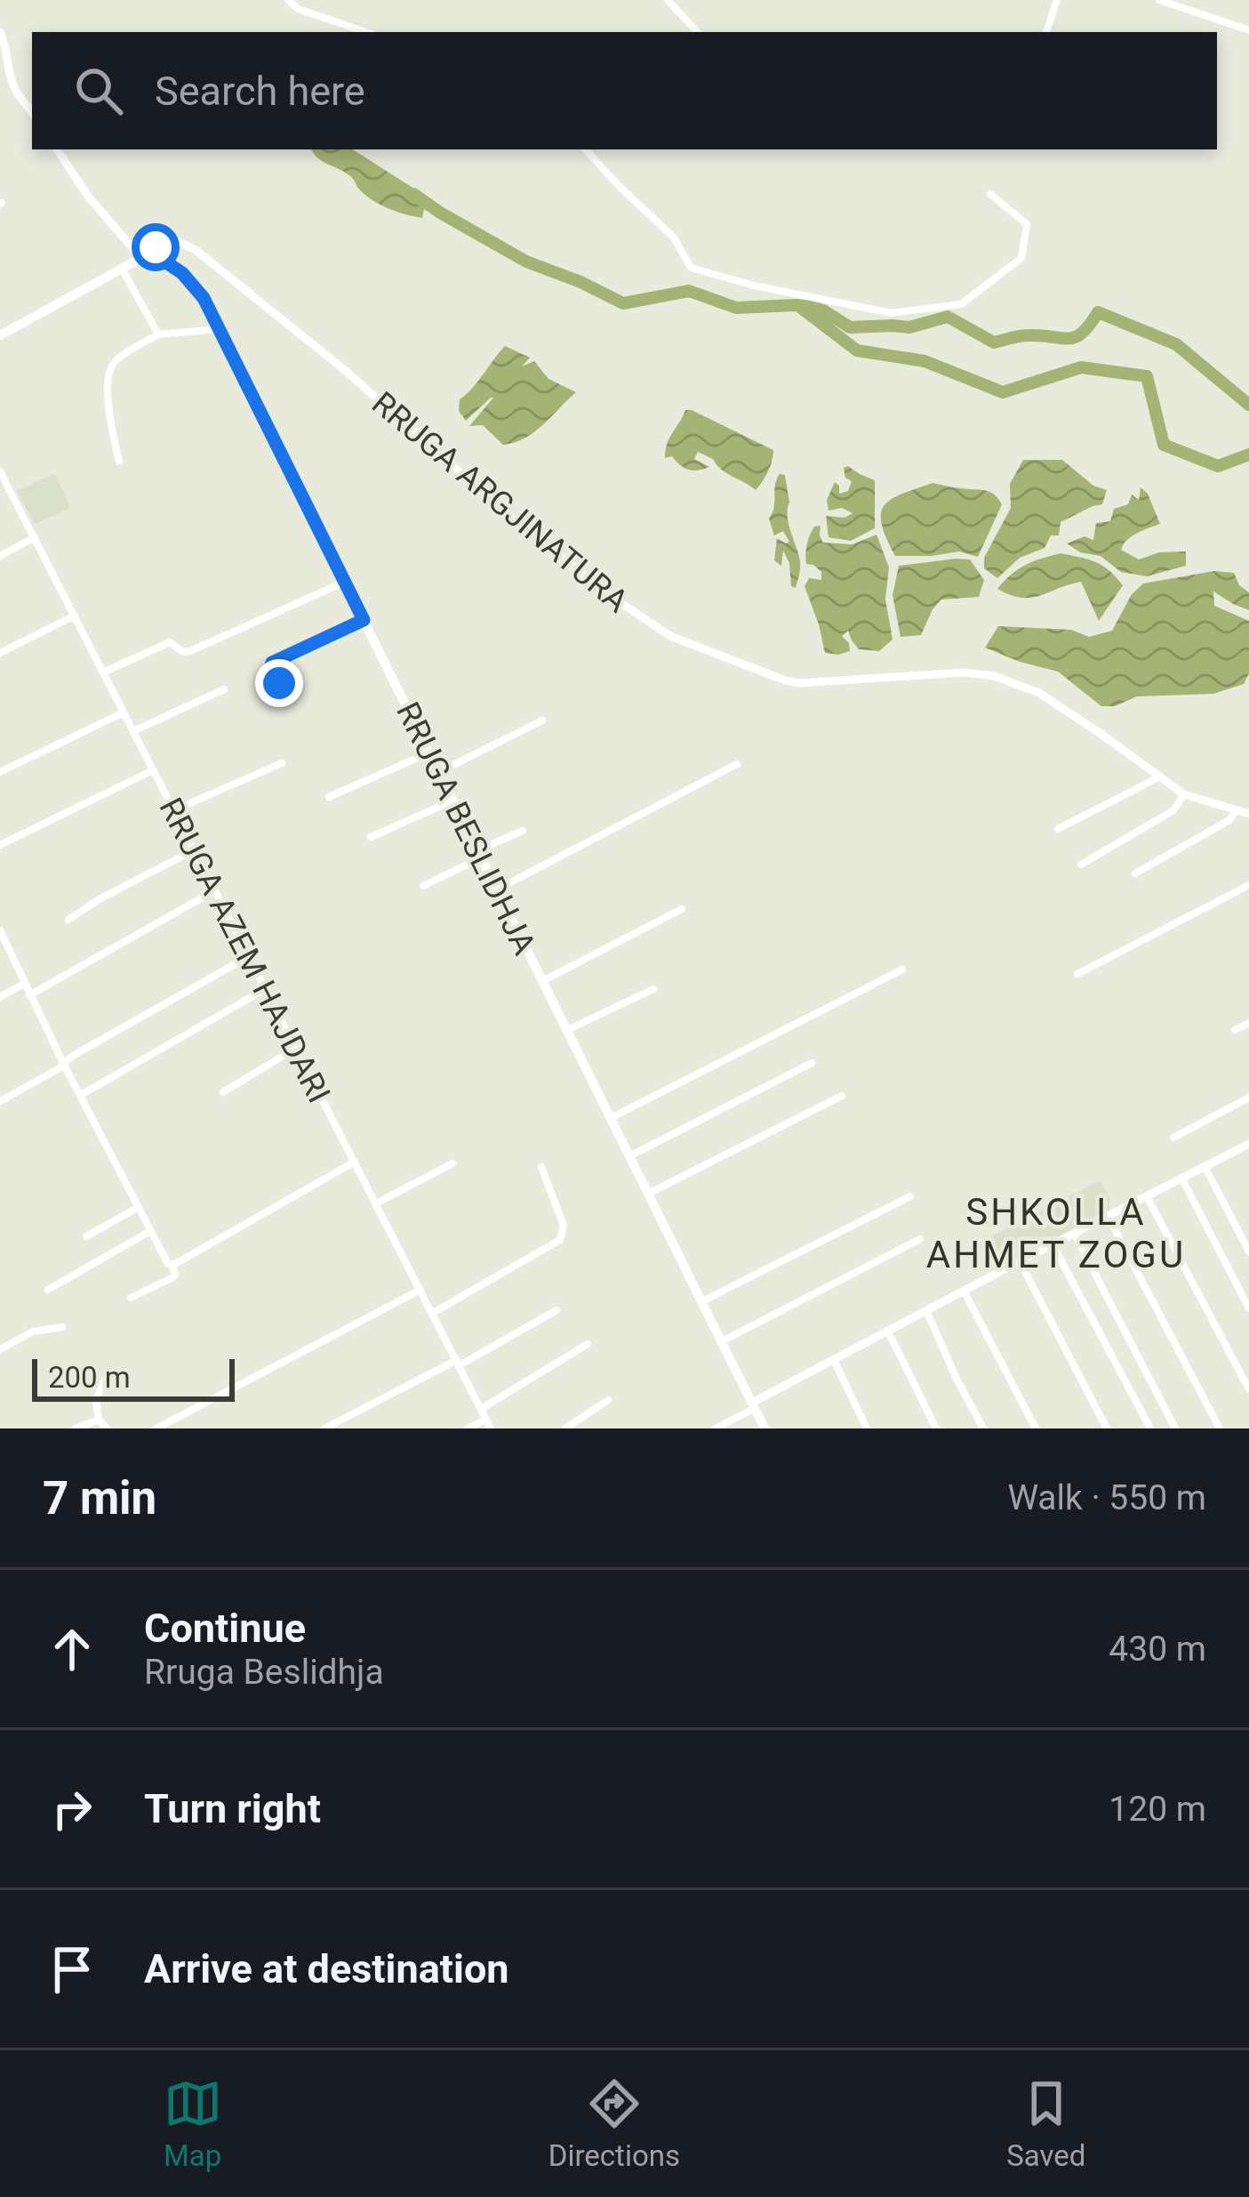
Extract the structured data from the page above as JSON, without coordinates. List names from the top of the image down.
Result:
{
  "streets": {
    "main road": ["RRUGA BESLIDHJA"],
    "street": ["RRUGA ARGJINATURA", "RRUGA AZEM HAJDARI"]
  },
  "crossings": [
    ["RRUGA ARGJINATURA", "RRUGA BESLIDHJA"]
  ],
  "districts": ["SHKOLLA AHMET ZOGU"],
  "scale_bar": "200 m",
  "page": {
    "search": "Search here",
    "scale": "200 m",
    "heading": ["7 min", "Walk · 550 m"],
    "list": [
      ["Continue", "Rruga Beslidhja", "430 m"],
      ["Turn right", "120 m"],
      "Arrive at destination"
    ],
    "nav": ["Map", "Directions", "Saved"]
  }
}
